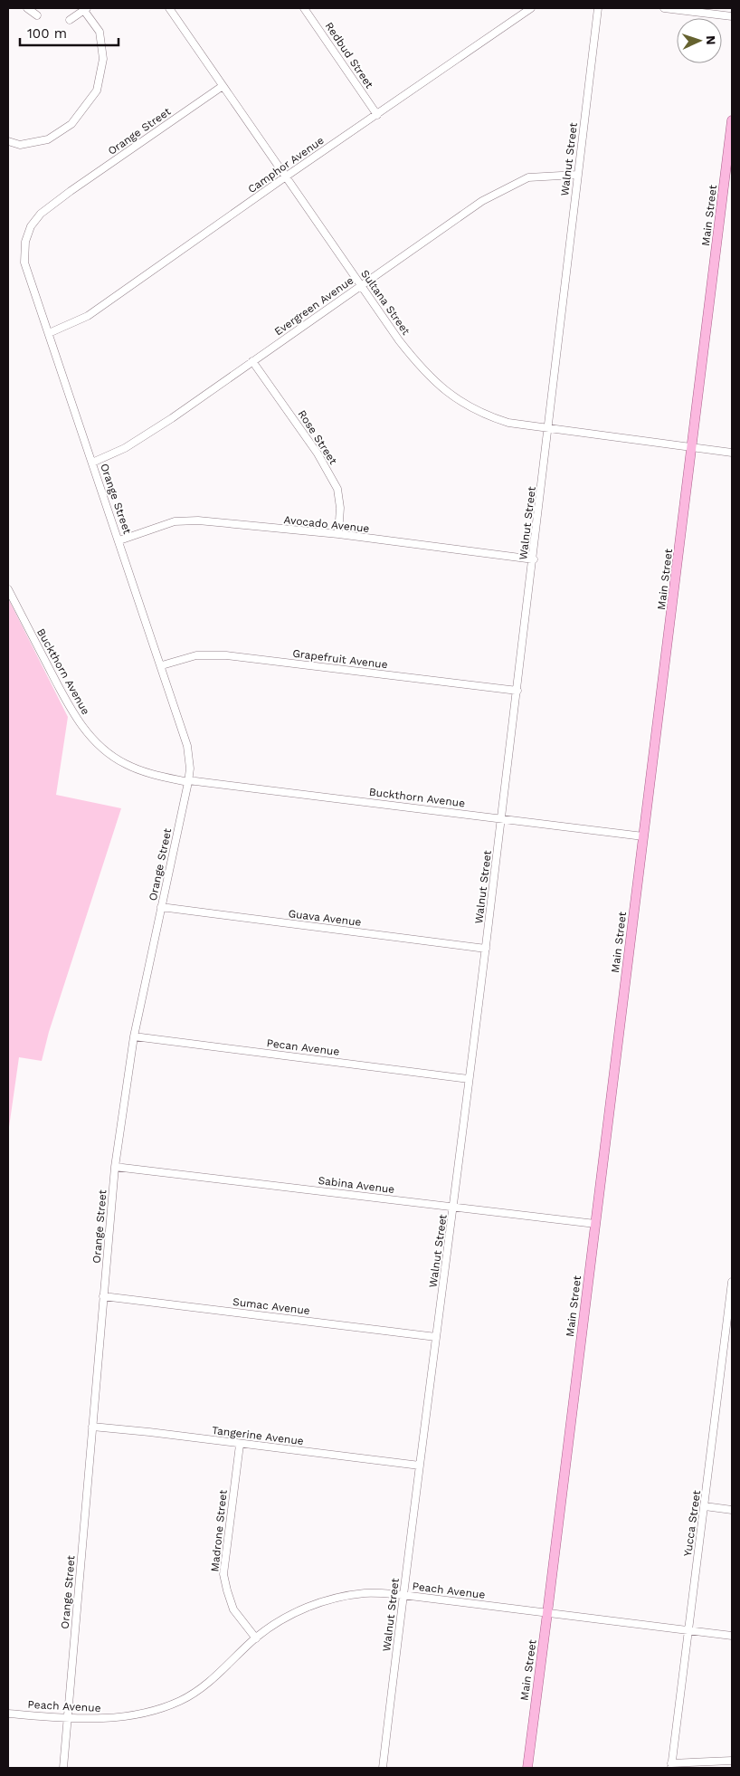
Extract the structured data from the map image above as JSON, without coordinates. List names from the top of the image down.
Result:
{
  "streets": {
    "main road": ["Main Street"],
    "street": [
      "Redbud Street",
      "Orange Street",
      "Walnut Street",
      "Camphor Avenue",
      "Sultana Street",
      "Evergreen Avenue",
      "Rose Street",
      "Avocado Avenue",
      "Grapefruit Avenue",
      "Buckthorn Avenue",
      "Guava Avenue",
      "Pecan Avenue",
      "Sabina Avenue",
      "Sumac Avenue",
      "Tangerine Avenue",
      "Yucca Street",
      "Madrone Street",
      "Peach Avenue"
    ]
  },
  "crossings": [
    ["Redbud Street", "Camphor Avenue"],
    ["Orange Street", "Camphor Avenue"],
    ["Orange Street", "Sultana Street"],
    ["Orange Street", "Evergreen Avenue"],
    ["Orange Street", "Avocado Avenue"],
    ["Orange Street", "Grapefruit Avenue"],
    ["Orange Street", "Buckthorn Avenue"],
    ["Orange Street", "Guava Avenue"],
    ["Orange Street", "Pecan Avenue"],
    ["Orange Street", "Sabina Avenue"],
    ["Orange Street", "Sumac Avenue"],
    ["Orange Street", "Tangerine Avenue"],
    ["Orange Street", "Peach Avenue"],
    ["Walnut Street", "Sultana Street"],
    ["Walnut Street", "Evergreen Avenue"],
    ["Walnut Street", "Avocado Avenue"],
    ["Walnut Street", "Grapefruit Avenue"],
    ["Walnut Street", "Buckthorn Avenue"],
    ["Walnut Street", "Guava Avenue"],
    ["Walnut Street", "Pecan Avenue"],
    ["Walnut Street", "Sabina Avenue"],
    ["Walnut Street", "Sumac Avenue"],
    ["Walnut Street", "Tangerine Avenue"],
    ["Walnut Street", "Peach Avenue"],
    ["Camphor Avenue", "Sultana Street"],
    ["Main Street", "Sultana Street"],
    ["Main Street", "Buckthorn Avenue"],
    ["Main Street", "Sabina Avenue"],
    ["Main Street", "Peach Avenue"],
    ["Sultana Street", "Evergreen Avenue"],
    ["Evergreen Avenue", "Rose Street"],
    ["Rose Street", "Avocado Avenue"],
    ["Tangerine Avenue", "Madrone Street"],
    ["Yucca Street", "Peach Avenue"],
    ["Madrone Street", "Peach Avenue"]
  ],
  "scale_bar": "100 m",
  "north": "right"
}
